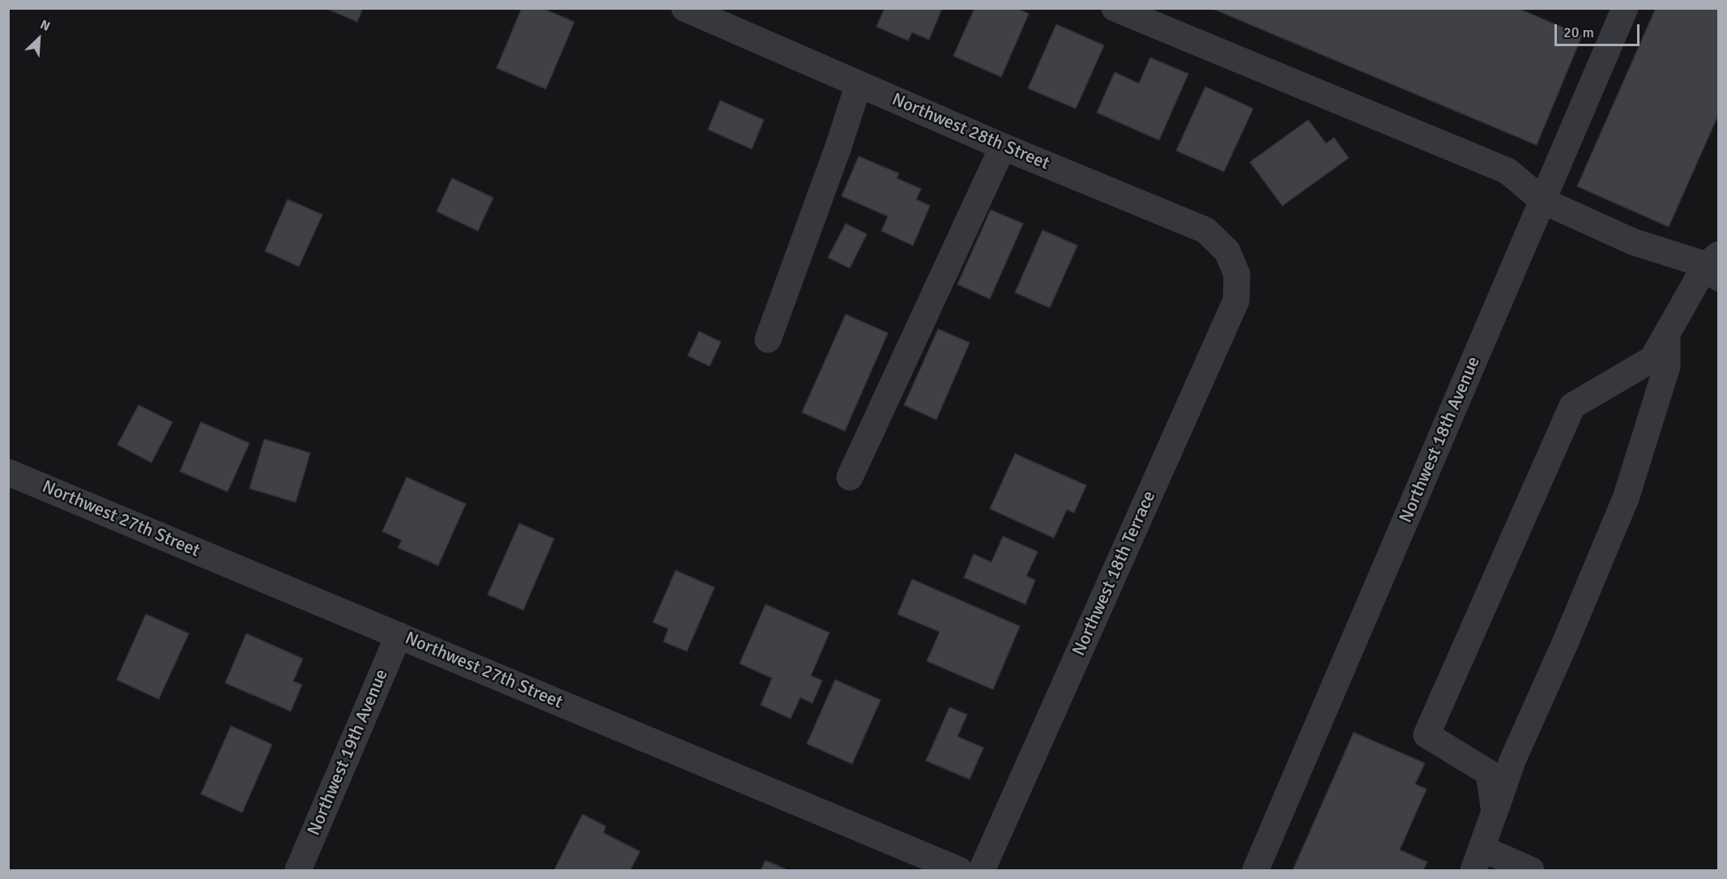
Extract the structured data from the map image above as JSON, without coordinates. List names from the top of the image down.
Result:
{
  "streets": {
    "street": [
      "Northwest 28th Street",
      "Northwest 18th Avenue",
      "Northwest 27th Street",
      "Northwest 18th Terrace",
      "Northwest 19th Avenue"
    ]
  },
  "crossings": [
    ["Northwest 28th Street", "Northwest 18th Terrace"],
    ["Northwest 27th Street", "Northwest 19th Avenue"]
  ],
  "scale_bar": "20 m",
  "north": "top right"
}
